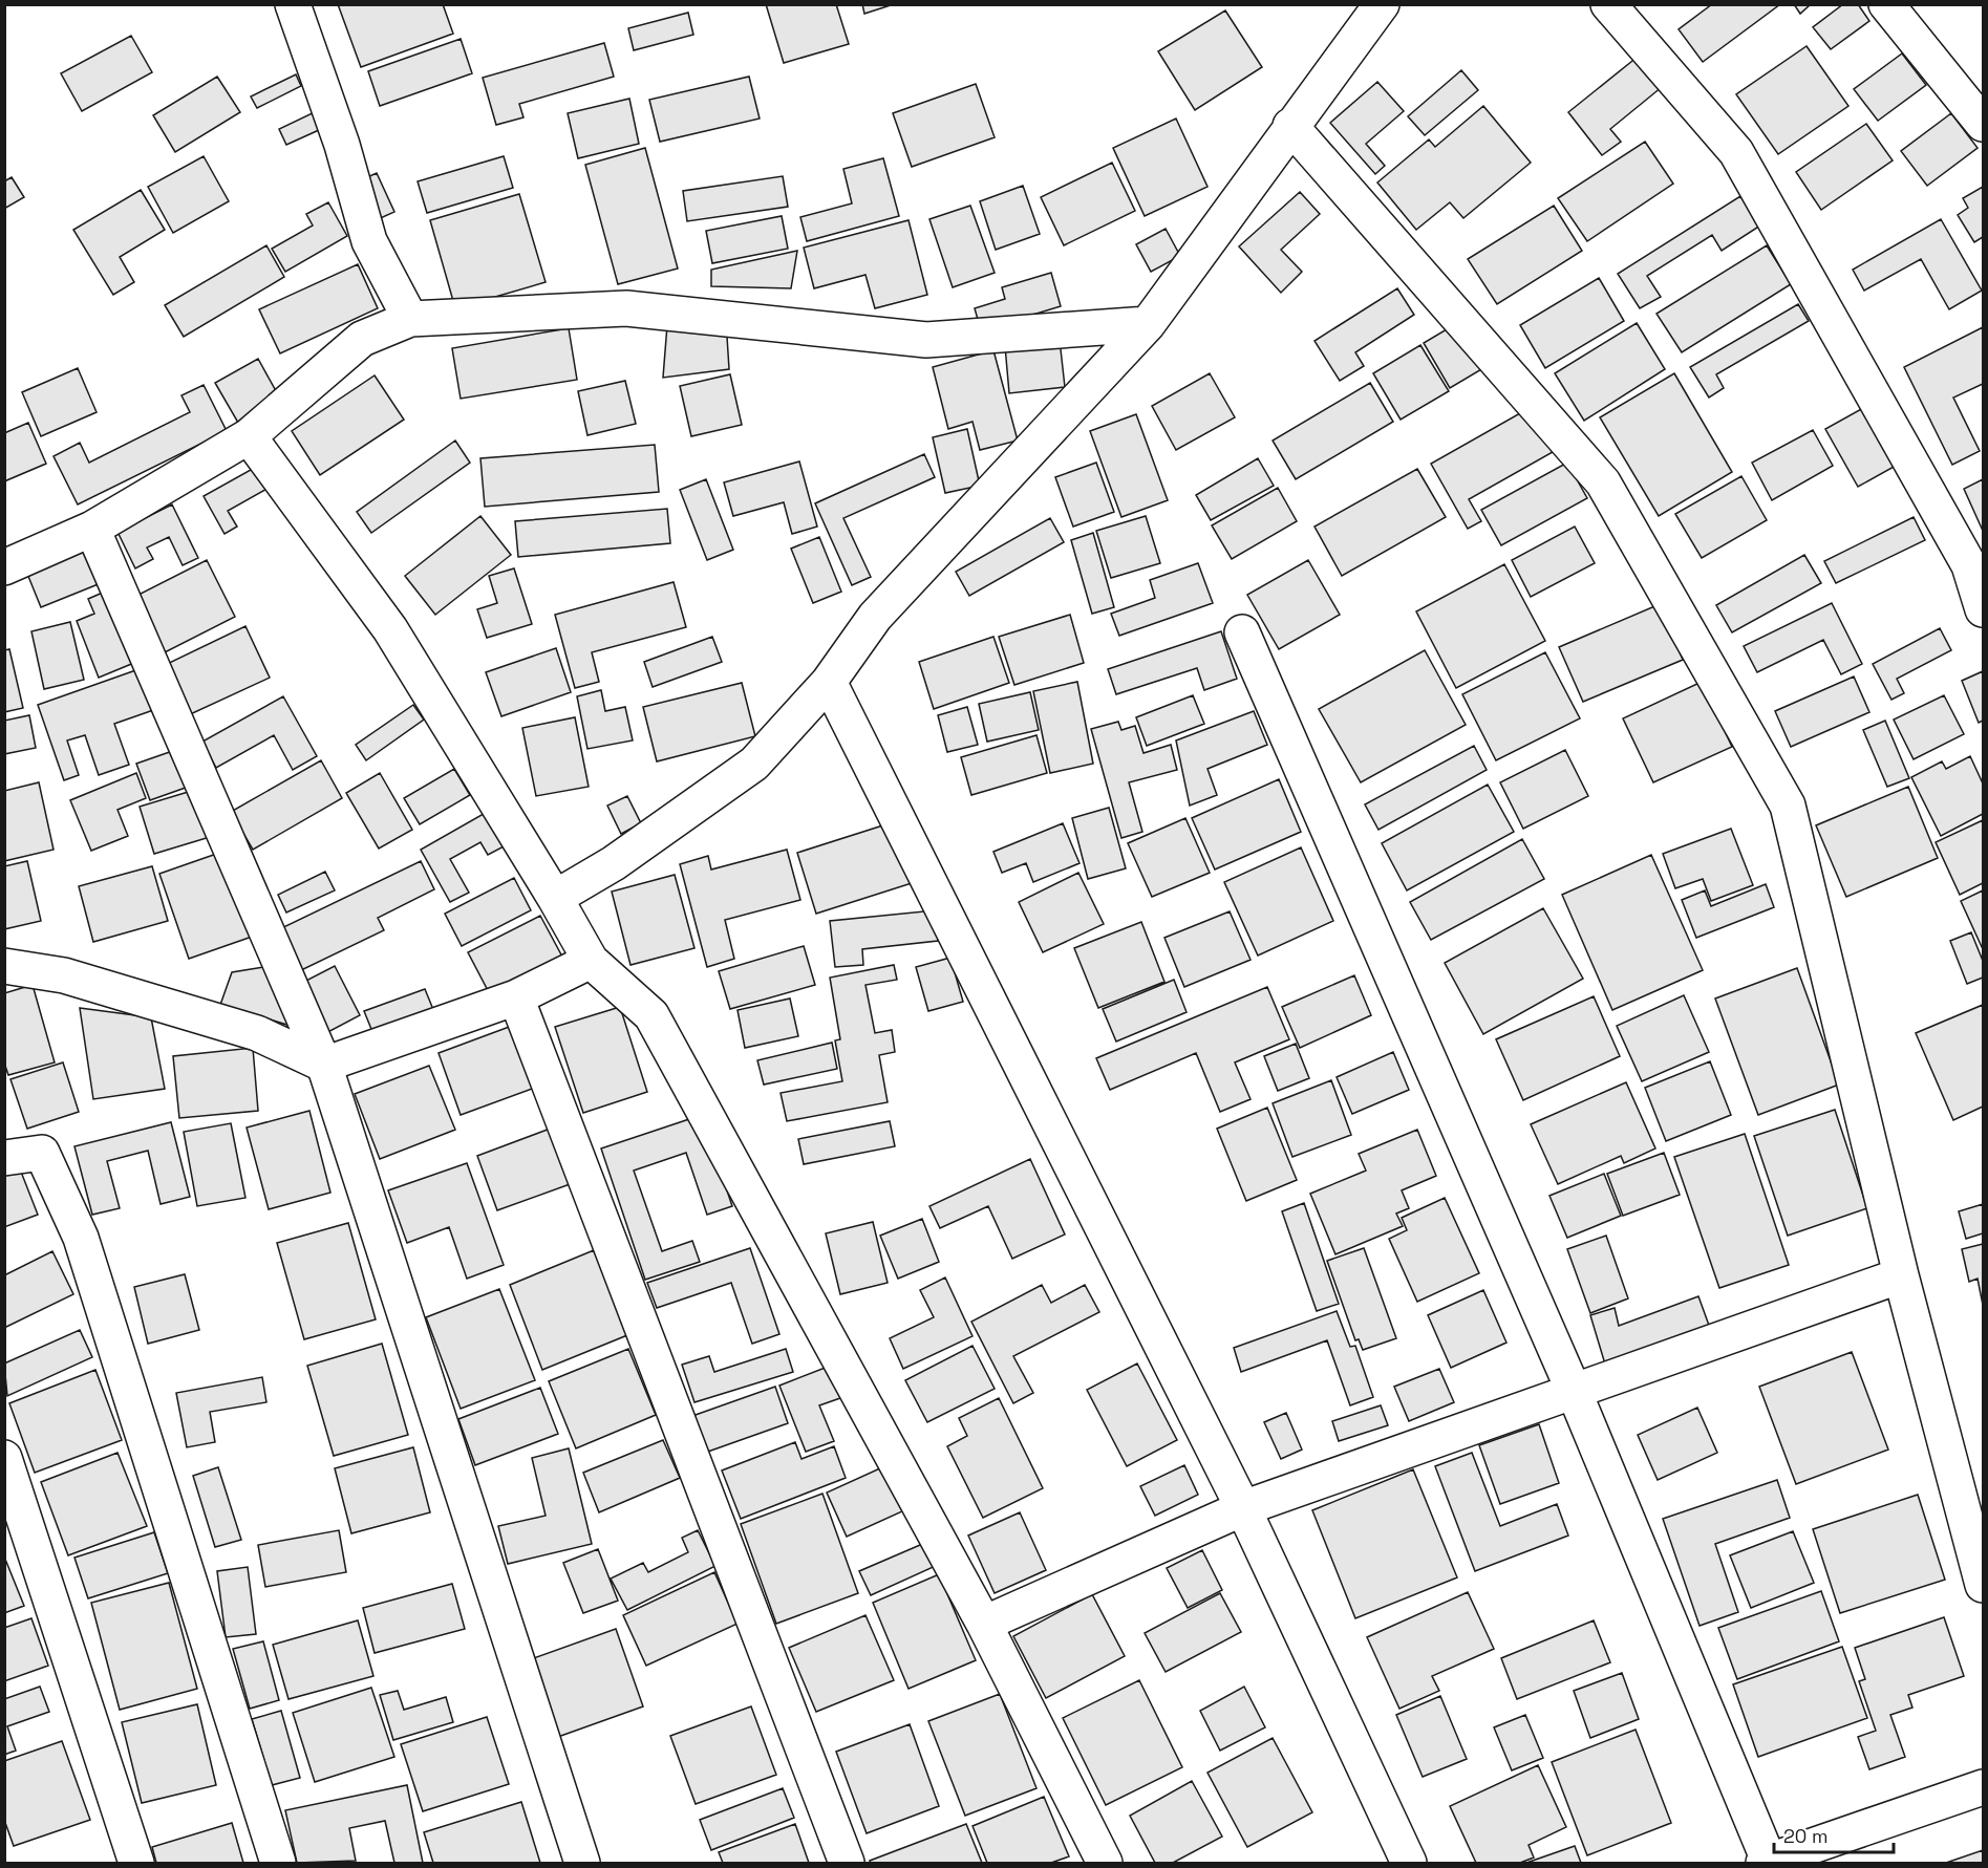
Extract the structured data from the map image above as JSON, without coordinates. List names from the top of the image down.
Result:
{
  "scale_bar": "20 m"
}
